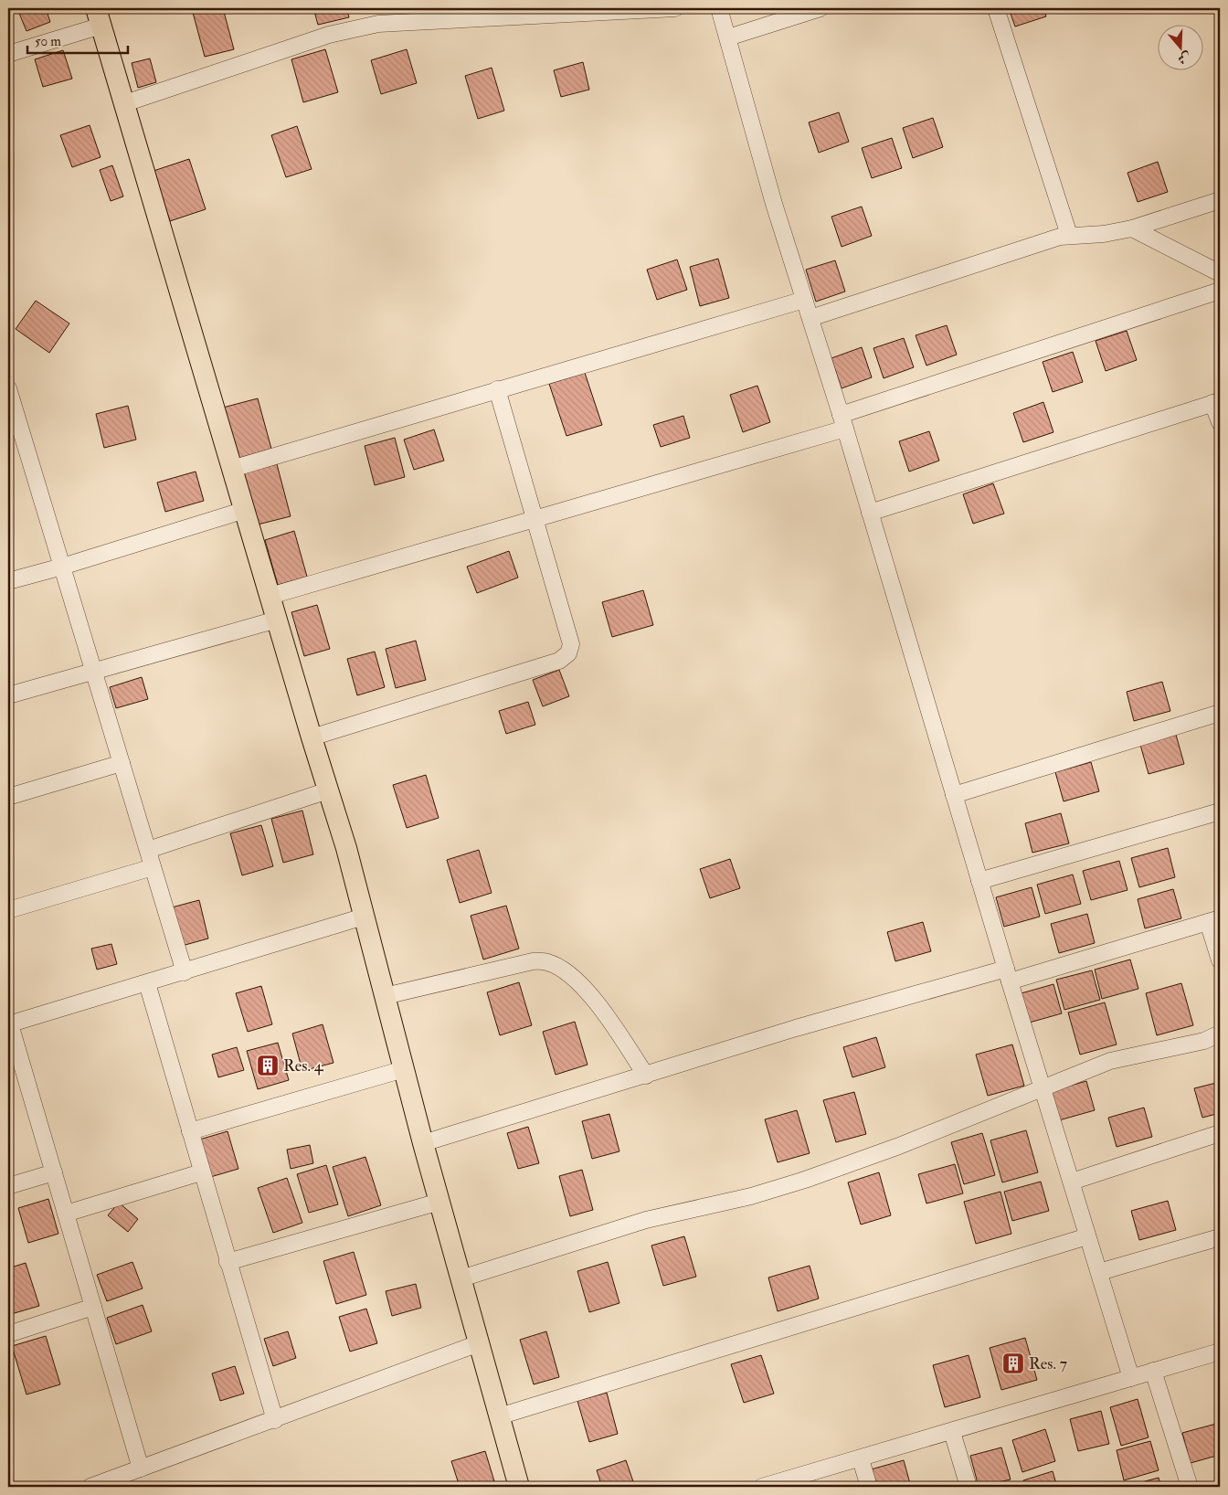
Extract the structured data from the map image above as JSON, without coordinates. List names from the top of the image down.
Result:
{
  "places": {
    "building": ["Res. 4", "Res. 7"]
  },
  "scale_bar": "50 m",
  "north": "bottom"
}
